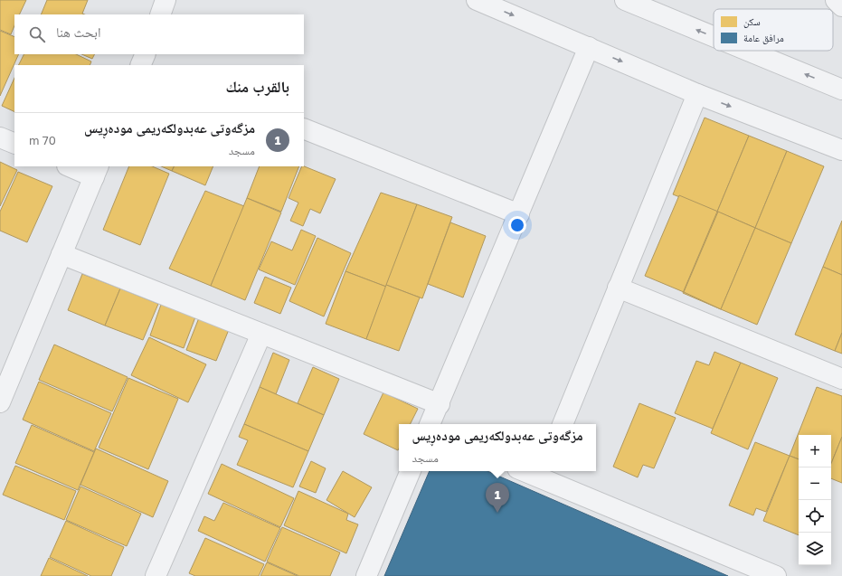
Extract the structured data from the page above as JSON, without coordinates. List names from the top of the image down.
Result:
{
  "legend": ["سكن", "مرافق عامة"],
  "page": {
    "search": "ابحث هنا",
    "heading": "بالقرب منك",
    "list": [
      {
        "mark": "1",
        "name": "مزگەوتی عەبدولکەریمی مودەڕیس",
        "note": "مسجد",
        "value": "70 m"
      }
    ],
    "popup": ["مزگەوتی عەبدولکەریمی مودەڕیس", "مسجد"],
    "map_buttons": ["+", "−"],
    "pins": "1"
  }
}
